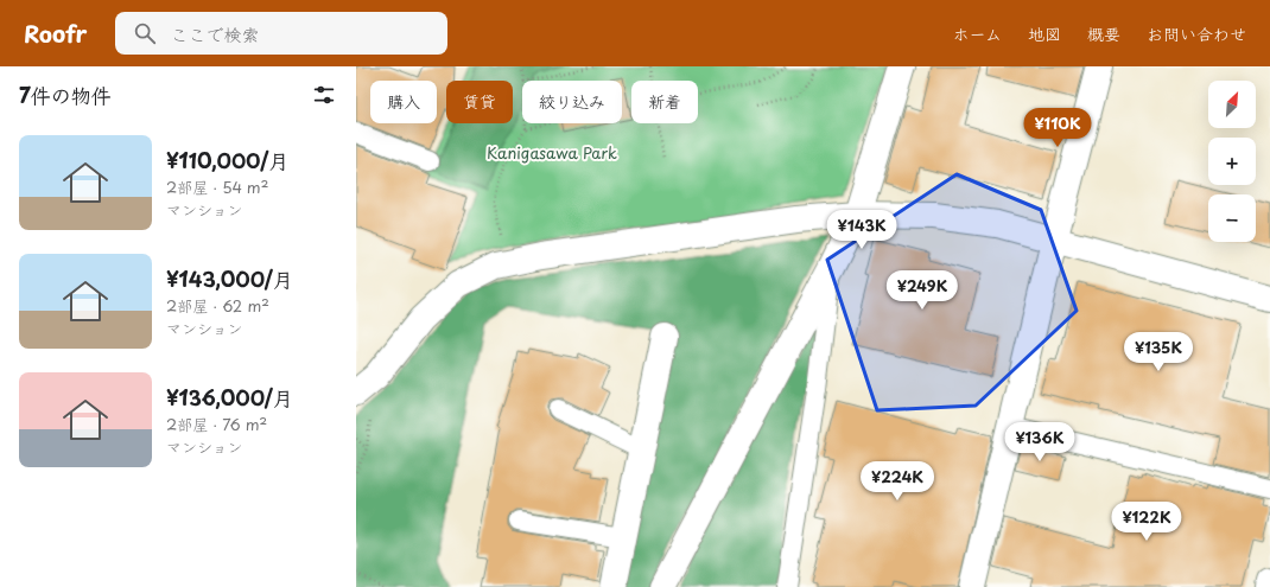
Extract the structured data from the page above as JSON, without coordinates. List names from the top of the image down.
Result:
{
  "parks": ["Kanigasawa Park"],
  "north": "top right",
  "page": {
    "header": "Roofr",
    "search": "ここで検索",
    "nav": [
      "ホーム",
      "地図",
      "概要",
      "お問い合わせ"
    ],
    "heading": "7件の物件",
    "map_buttons": ["+", "−"],
    "chip": [
      "購入",
      "賃貸",
      "絞り込み",
      "新着"
    ],
    "price": [
      "¥110K",
      "¥143K",
      "¥249K",
      "¥135K",
      "¥136K",
      "¥224K",
      "¥122K"
    ],
    "list": [
      {
        "name": "¥110,000/月",
        "note": "2部屋 · 54 m² · マンション"
      },
      {
        "name": "¥143,000/月",
        "note": "2部屋 · 62 m² · マンション"
      },
      {
        "name": "¥136,000/月",
        "note": "2部屋 · 76 m² · マンション"
      }
    ]
  }
}
